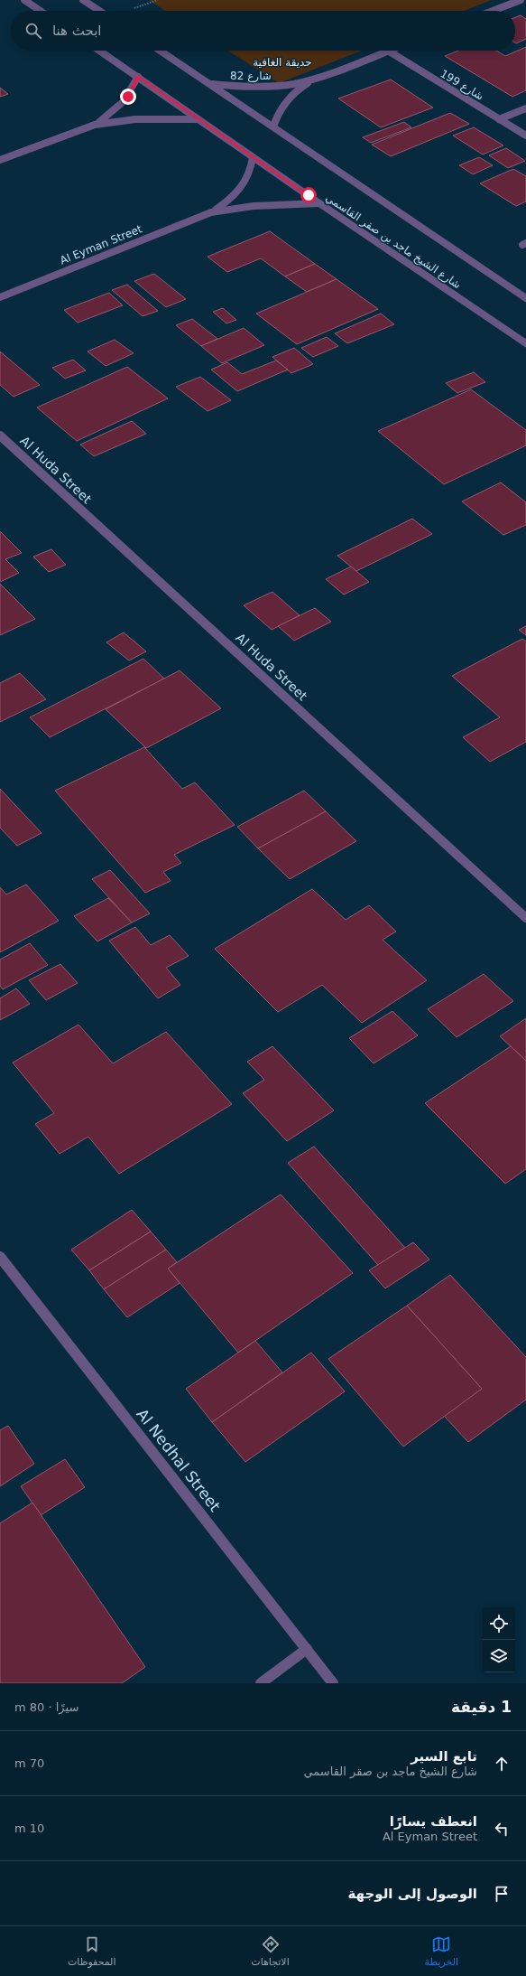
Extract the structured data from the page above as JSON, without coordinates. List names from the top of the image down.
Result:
{
  "streets": {
    "street": [
      "شارع 82",
      "شارع 199",
      "شارع الشيخ ماجد بن صقر القاسمي",
      "Al Eyman Street",
      "Al Huda Street",
      "Al Nedhal Street"
    ]
  },
  "crossings": [
    ["شارع 82", "شارع 199"],
    ["شارع الشيخ ماجد بن صقر القاسمي", "Al Eyman Street"]
  ],
  "parks": ["حديقة الغافية"],
  "page": {
    "search": "ابحث هنا",
    "heading": ["1 دقيقة", "سيرًا · 80 m"],
    "list": [
      ["تابع السير", "شارع الشيخ ماجد بن صقر القاسمي", "70 m"],
      ["انعطف يسارًا", "Al Eyman Street", "10 m"],
      "الوصول إلى الوجهة"
    ],
    "nav": ["الخريطة", "الاتجاهات", "المحفوظات"]
  }
}
